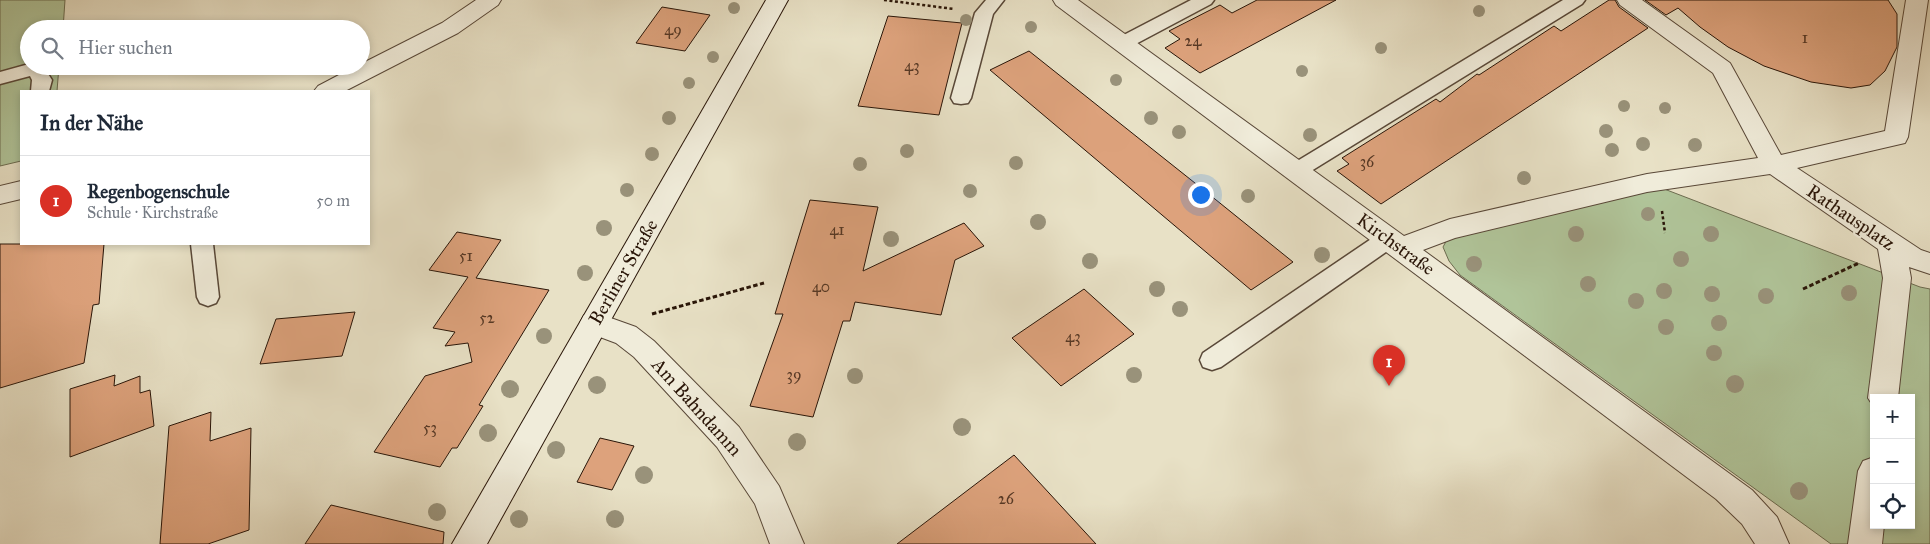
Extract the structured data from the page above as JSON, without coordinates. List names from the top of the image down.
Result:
{
  "streets": {
    "street": [
      "Rathausplatz",
      "Kirchstraße",
      "Berliner Straße",
      "Am Bahndamm"
    ]
  },
  "crossings": [
    ["Rathausplatz", "Kirchstraße"],
    ["Berliner Straße", "Am Bahndamm"]
  ],
  "house_numbers": [
    "49",
    "1",
    "24",
    "43",
    "36",
    "41",
    "51",
    "40",
    "52",
    "43",
    "39",
    "53",
    "26"
  ],
  "page": {
    "search": "Hier suchen",
    "heading": "In der Nähe",
    "list": [
      {
        "mark": "1",
        "name": "Regenbogenschule",
        "note": "Schule · Kirchstraße",
        "value": "50 m"
      }
    ],
    "pins": "1",
    "map_buttons": ["+", "−"]
  }
}
